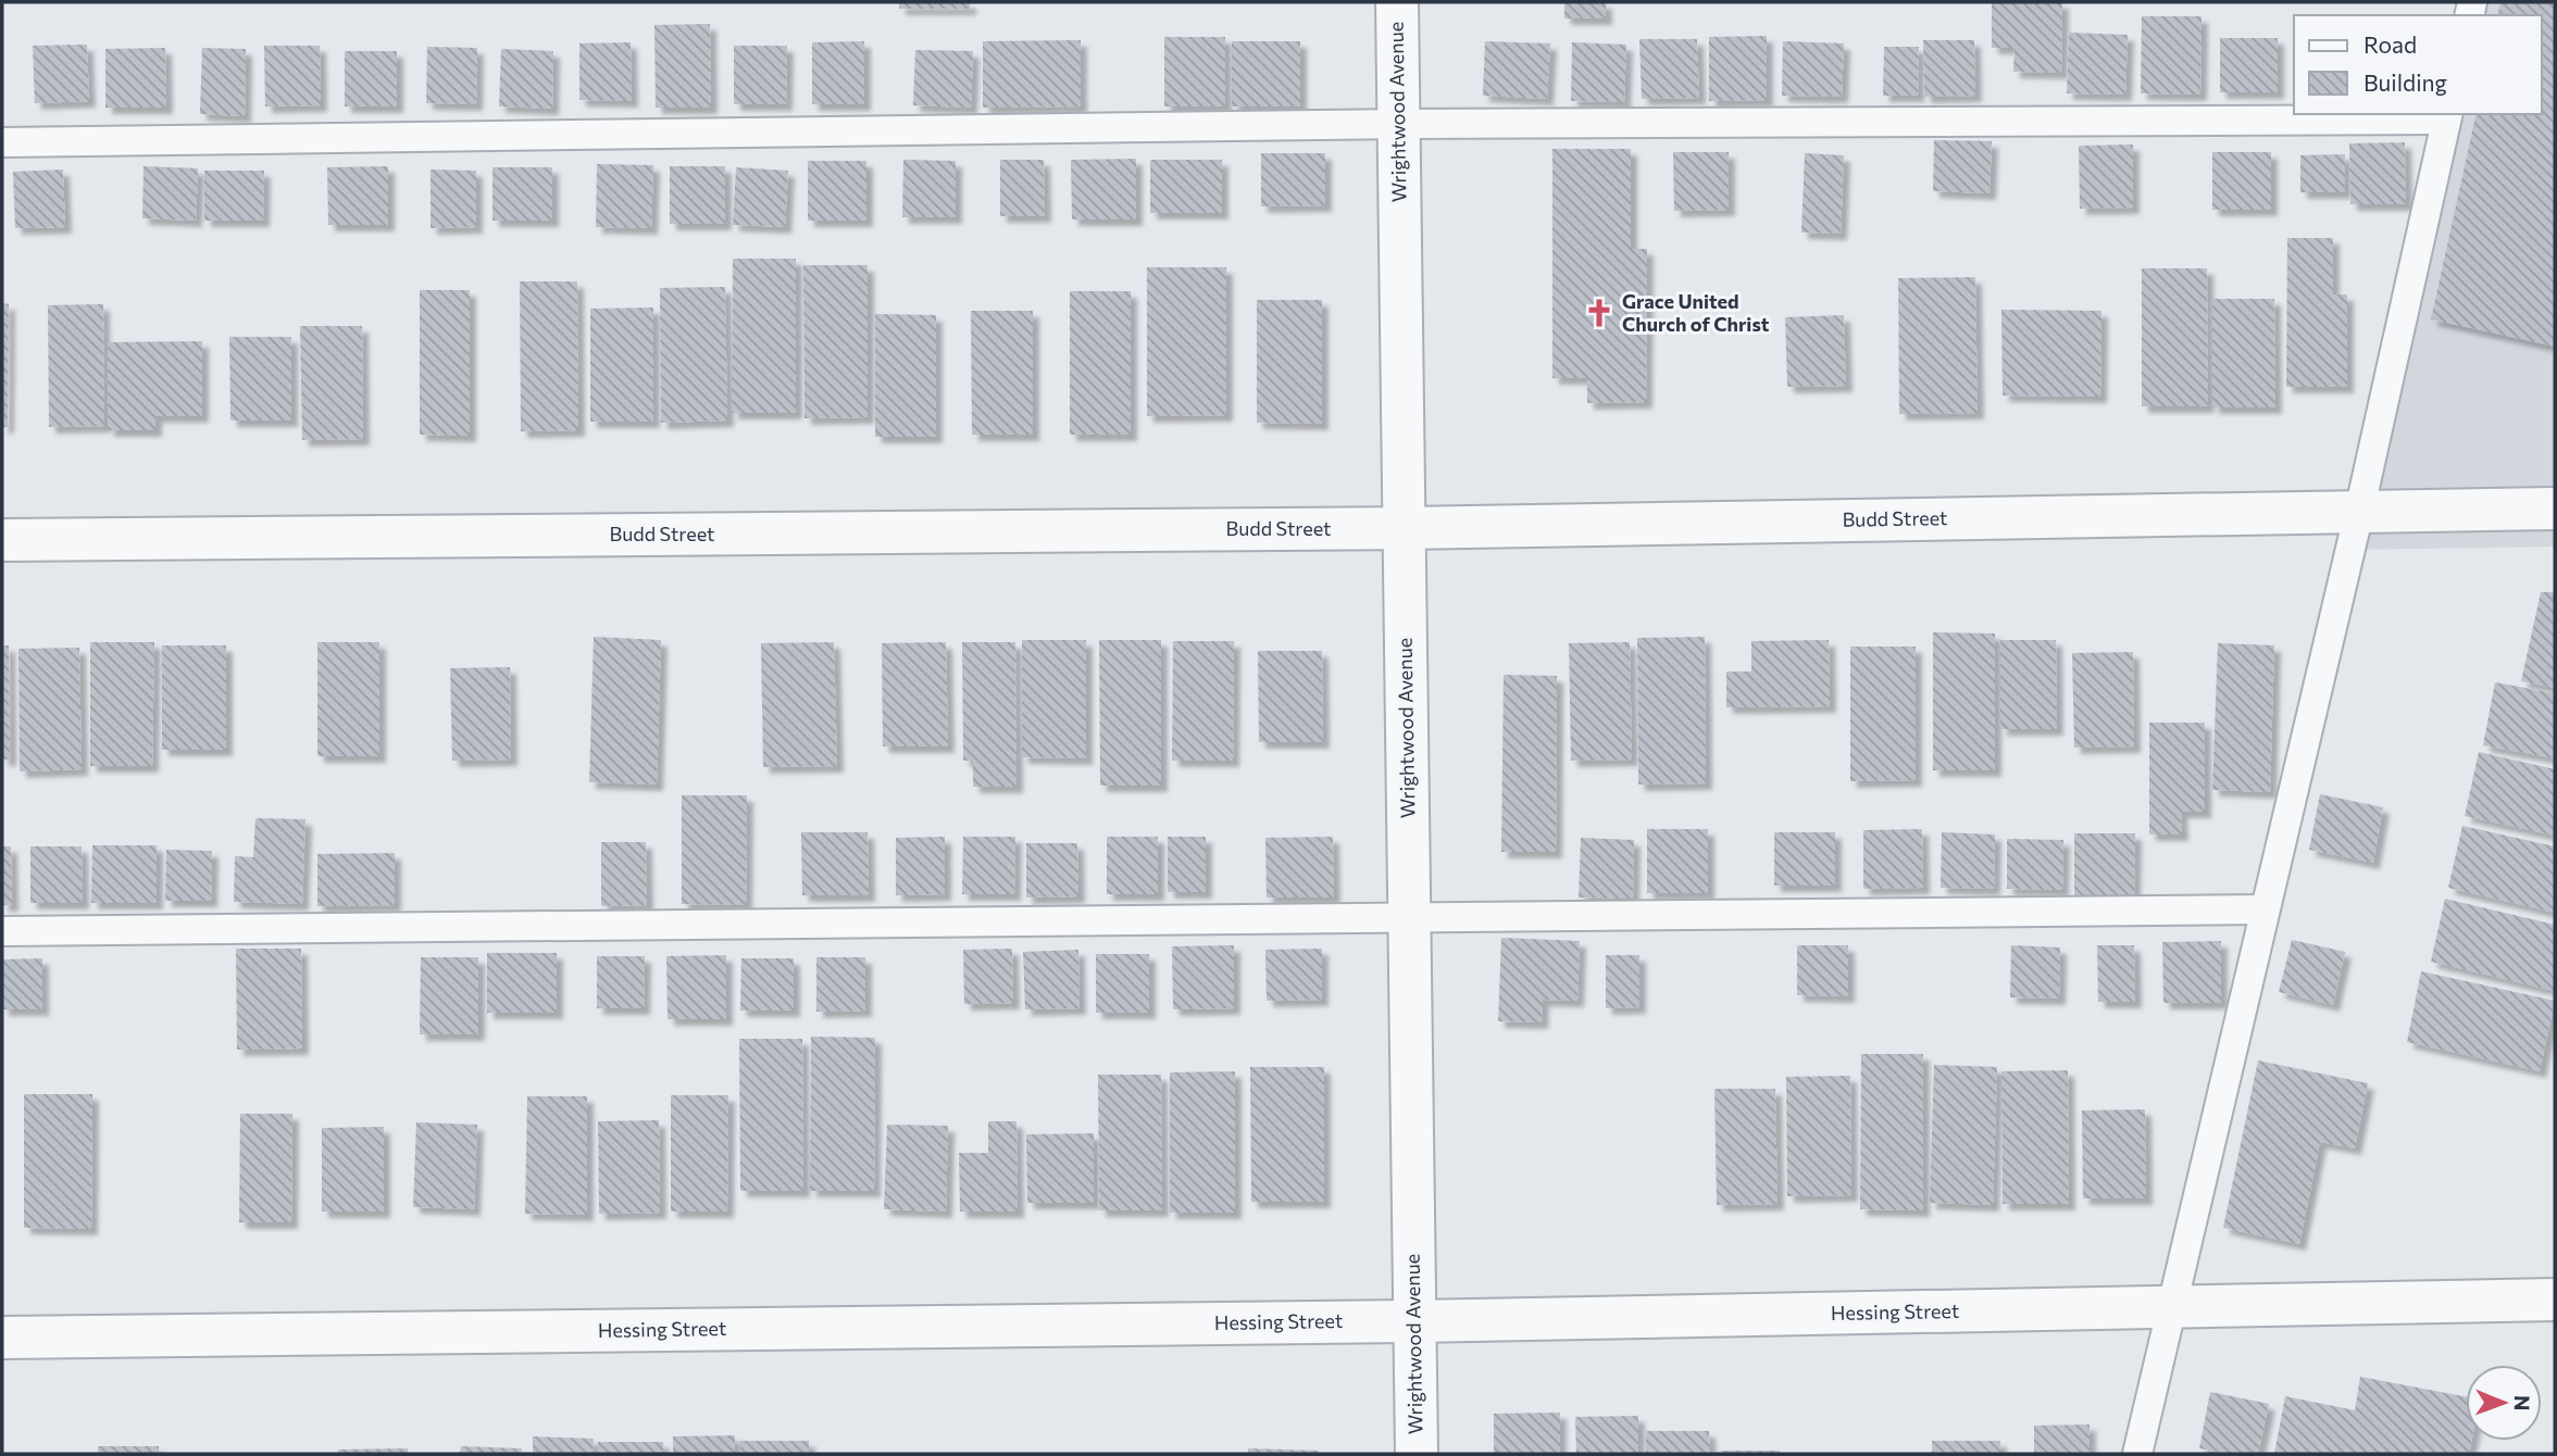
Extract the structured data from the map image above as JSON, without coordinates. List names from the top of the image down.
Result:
{
  "streets": {
    "street": ["Wrightwood Avenue", "Budd Street", "Hessing Street"]
  },
  "crossings": [
    ["Wrightwood Avenue", "Budd Street"],
    ["Wrightwood Avenue", "Hessing Street"]
  ],
  "places": {
    "church": ["Grace United Church of Christ"]
  },
  "legend": ["Road", "Building"],
  "north": "right"
}
